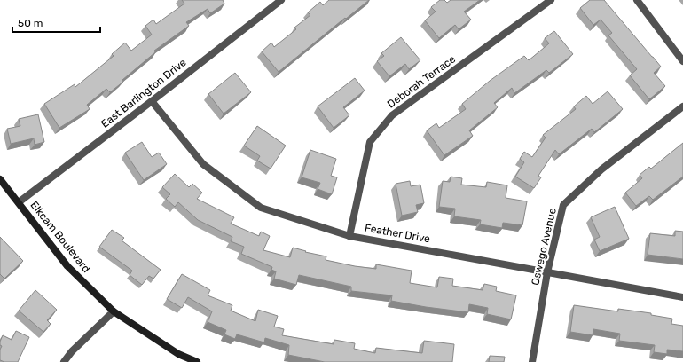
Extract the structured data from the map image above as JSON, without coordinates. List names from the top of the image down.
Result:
{
  "streets": {
    "street": [
      "Deborah Terrace",
      "East Barlington Drive",
      "Feather Drive",
      "Elkcam Boulevard",
      "Oswego Avenue"
    ]
  },
  "crossings": [
    ["Deborah Terrace", "Feather Drive"],
    ["East Barlington Drive", "Feather Drive"],
    ["East Barlington Drive", "Elkcam Boulevard"],
    ["Feather Drive", "Oswego Avenue"]
  ],
  "scale_bar": "50 m"
}
